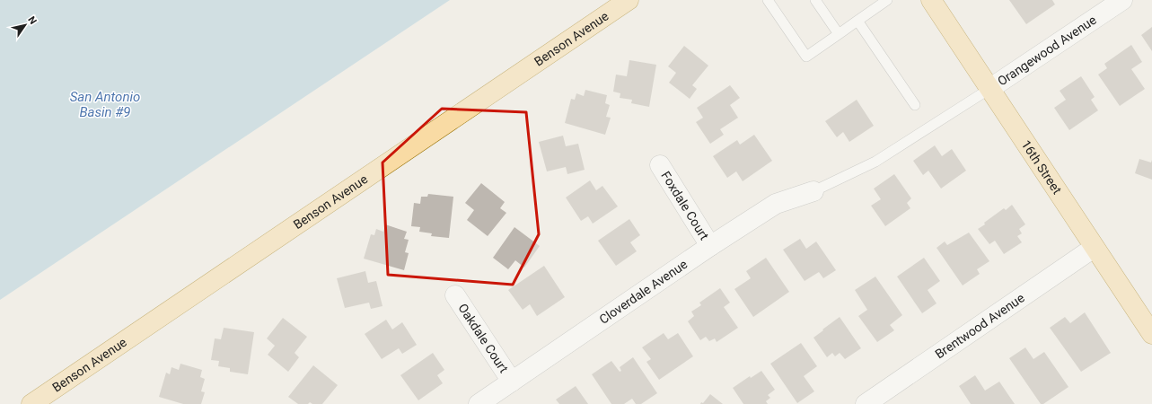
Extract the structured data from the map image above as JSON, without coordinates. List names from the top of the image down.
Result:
{
  "streets": {
    "main road": ["Benson Avenue", "16th Street"],
    "street": [
      "Orangewood Avenue",
      "Foxdale Court",
      "Cloverdale Avenue",
      "Brentwood Avenue",
      "Oakdale Court"
    ]
  },
  "crossings": [
    ["Orangewood Avenue", "16th Street"],
    ["16th Street", "Brentwood Avenue"],
    ["Foxdale Court", "Cloverdale Avenue"],
    ["Cloverdale Avenue", "Oakdale Court"]
  ],
  "water": ["San Antonio Basin #9"],
  "north": "top right"
}
